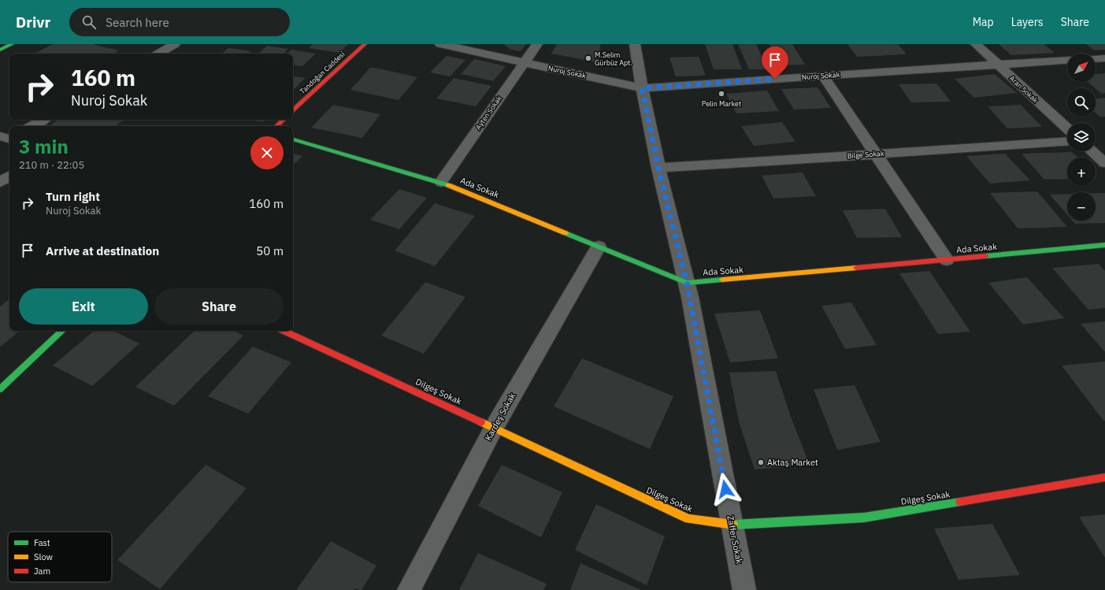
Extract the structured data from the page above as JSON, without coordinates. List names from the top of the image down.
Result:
{
  "streets": {
    "street": [
      "Nuroj Sokak",
      "Tandoğan Caddesi",
      "Aran Sokak",
      "Ayten Sokak",
      "Bilge Sokak",
      "Ada Sokak",
      "Dilgeş Sokak",
      "Kardeş Sokak",
      "Zaffer Sokak"
    ]
  },
  "crossings": [
    ["Nuroj Sokak", "Aran Sokak"],
    ["Nuroj Sokak", "Ayten Sokak"],
    ["Nuroj Sokak", "Zaffer Sokak"],
    ["Ayten Sokak", "Ada Sokak"],
    ["Bilge Sokak", "Zaffer Sokak"],
    ["Ada Sokak", "Kardeş Sokak"],
    ["Ada Sokak", "Zaffer Sokak"],
    ["Dilgeş Sokak", "Kardeş Sokak"],
    ["Dilgeş Sokak", "Zaffer Sokak"]
  ],
  "places": ["M.Selim Gürbüz Apt.", "Pelin Market", "Aktaş Market"],
  "legend": ["Fast", "Slow", "Jam"],
  "north": "top right",
  "page": {
    "header": "Drivr",
    "search": "Search here",
    "nav": ["Map", "Layers", "Share"],
    "map_buttons": ["+", "−"],
    "turn": ["160 m", "Nuroj Sokak"],
    "heading": ["3 min", "210 m · 22:05"],
    "list": [
      {
        "name": "Turn right",
        "note": "Nuroj Sokak",
        "value": "160 m"
      },
      {
        "name": "Arrive at destination",
        "value": "50 m"
      }
    ],
    "buttons": ["Exit", "Share"]
  }
}
